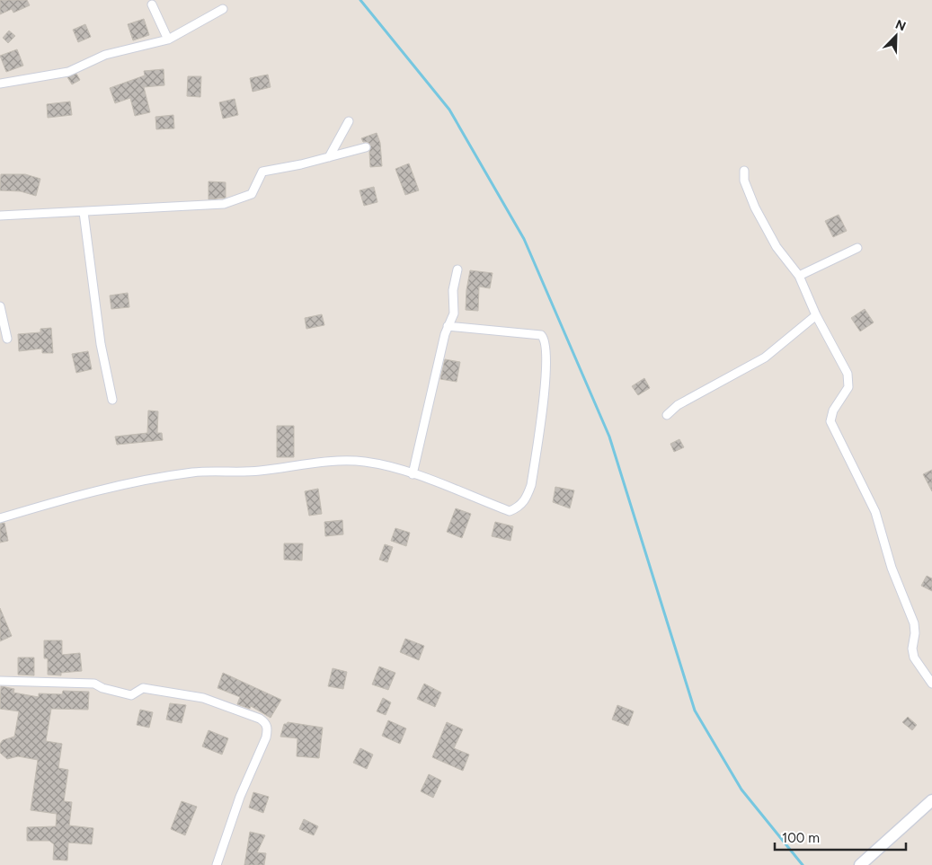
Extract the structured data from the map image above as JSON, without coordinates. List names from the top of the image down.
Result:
{
  "scale_bar": "100 m",
  "north": "top right"
}
